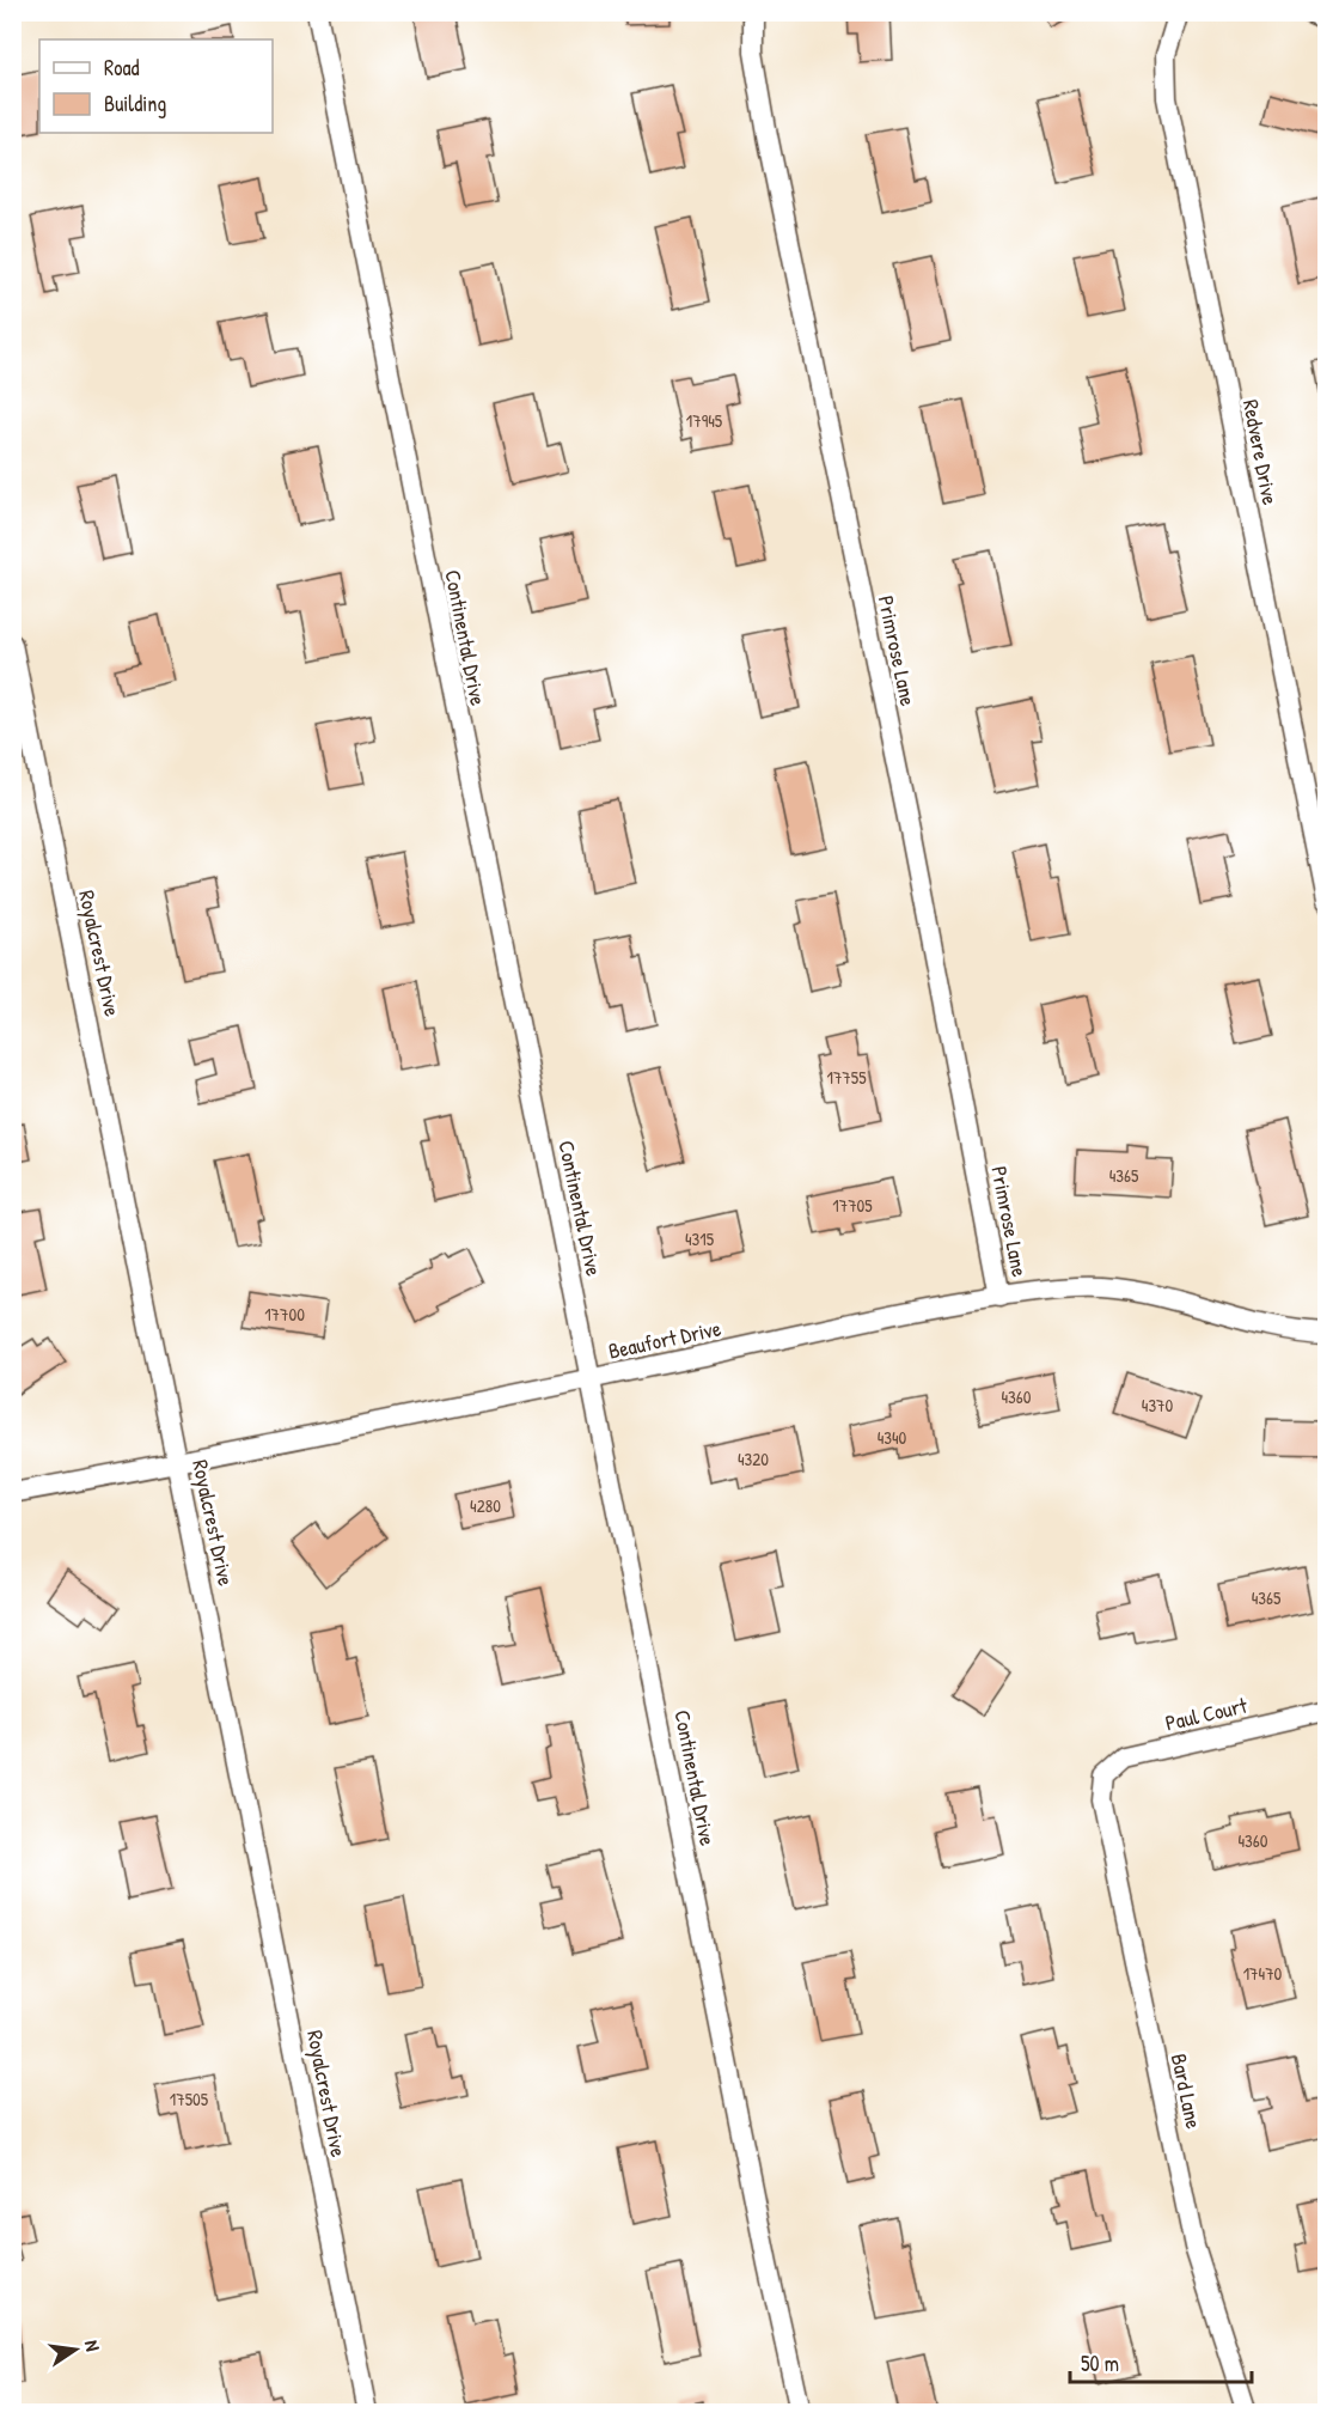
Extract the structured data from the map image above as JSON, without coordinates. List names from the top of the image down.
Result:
{
  "streets": {
    "street": [
      "Redvere Drive",
      "Continental Drive",
      "Primrose Lane",
      "Royalcrest Drive",
      "Beaufort Drive",
      "Paul Court",
      "Bard Lane"
    ]
  },
  "crossings": [
    ["Continental Drive", "Beaufort Drive"],
    ["Primrose Lane", "Beaufort Drive"],
    ["Royalcrest Drive", "Beaufort Drive"],
    ["Paul Court", "Bard Lane"]
  ],
  "house_numbers": [
    "17945",
    "17755",
    "4365",
    "17705",
    "4315",
    "17700",
    "4360",
    "4370",
    "4340",
    "4320",
    "4280",
    "4365",
    "4360",
    "17470",
    "17505"
  ],
  "legend": ["Road", "Building"],
  "scale_bar": "50 m",
  "north": "right"
}
